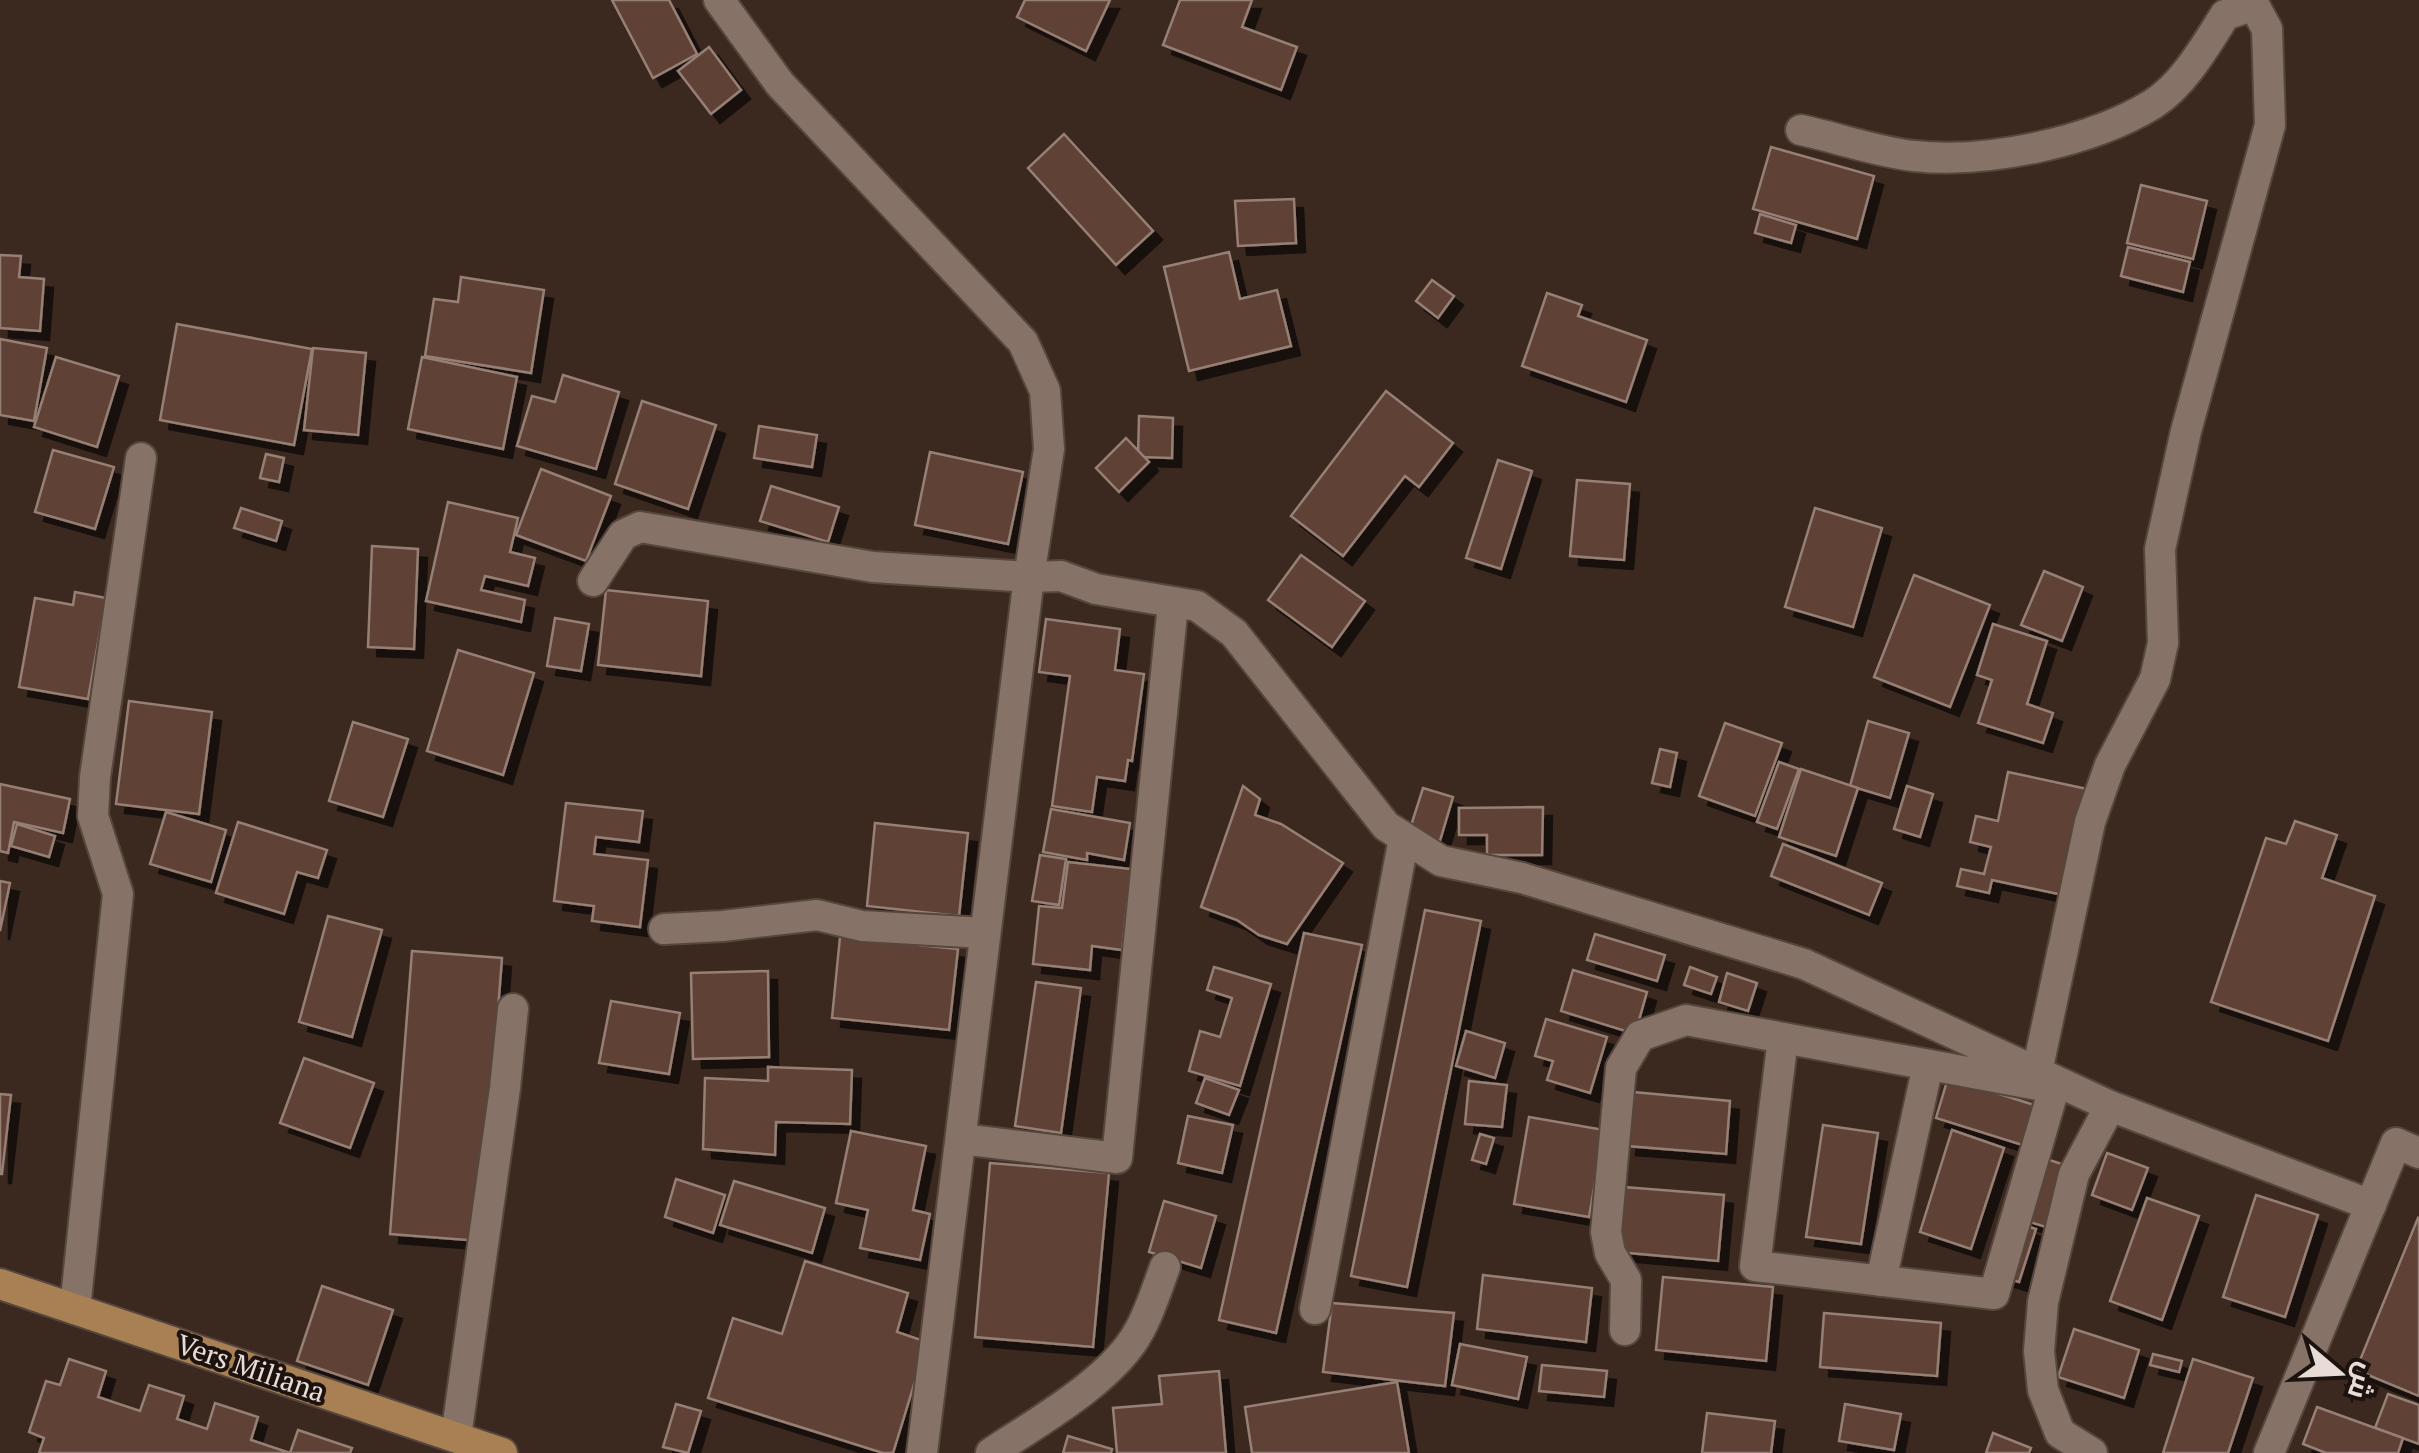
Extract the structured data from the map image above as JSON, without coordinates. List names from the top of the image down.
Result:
{
  "streets": {
    "main road": ["Vers Miliana"]
  },
  "north": "right"
}
